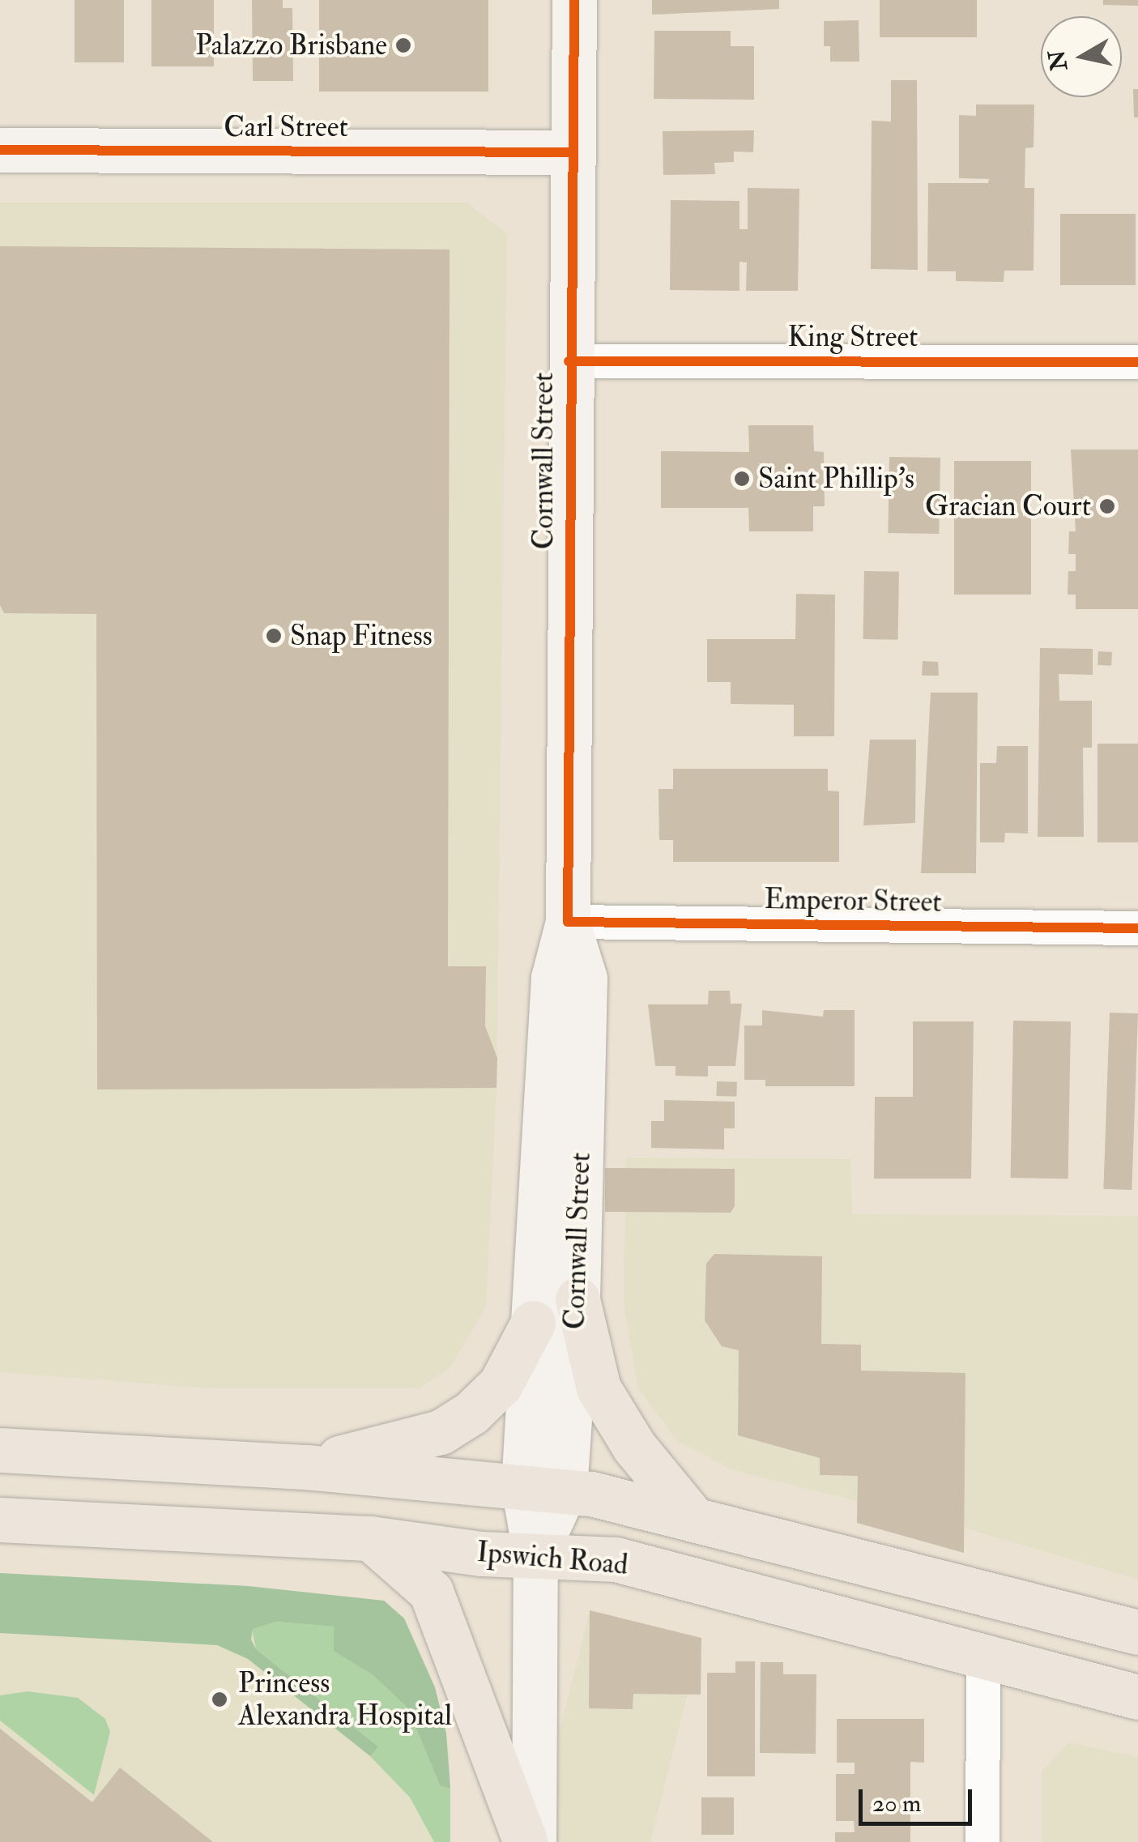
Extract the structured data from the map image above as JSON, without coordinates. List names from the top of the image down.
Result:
{
  "streets": {
    "highway": ["Ipswich Road"],
    "main road": ["Carl Street", "Cornwall Street"],
    "street": ["King Street", "Emperor Street"]
  },
  "crossings": [
    ["Carl Street", "Cornwall Street"],
    ["King Street", "Cornwall Street"],
    ["Cornwall Street", "Emperor Street"],
    ["Cornwall Street", "Ipswich Road"]
  ],
  "places": [
    "Palazzo Brisbane",
    "Saint Phillip's",
    "Gracian Court",
    "Snap Fitness",
    "Princess Alexandra Hospital"
  ],
  "scale_bar": "20 m",
  "north": "left"
}
